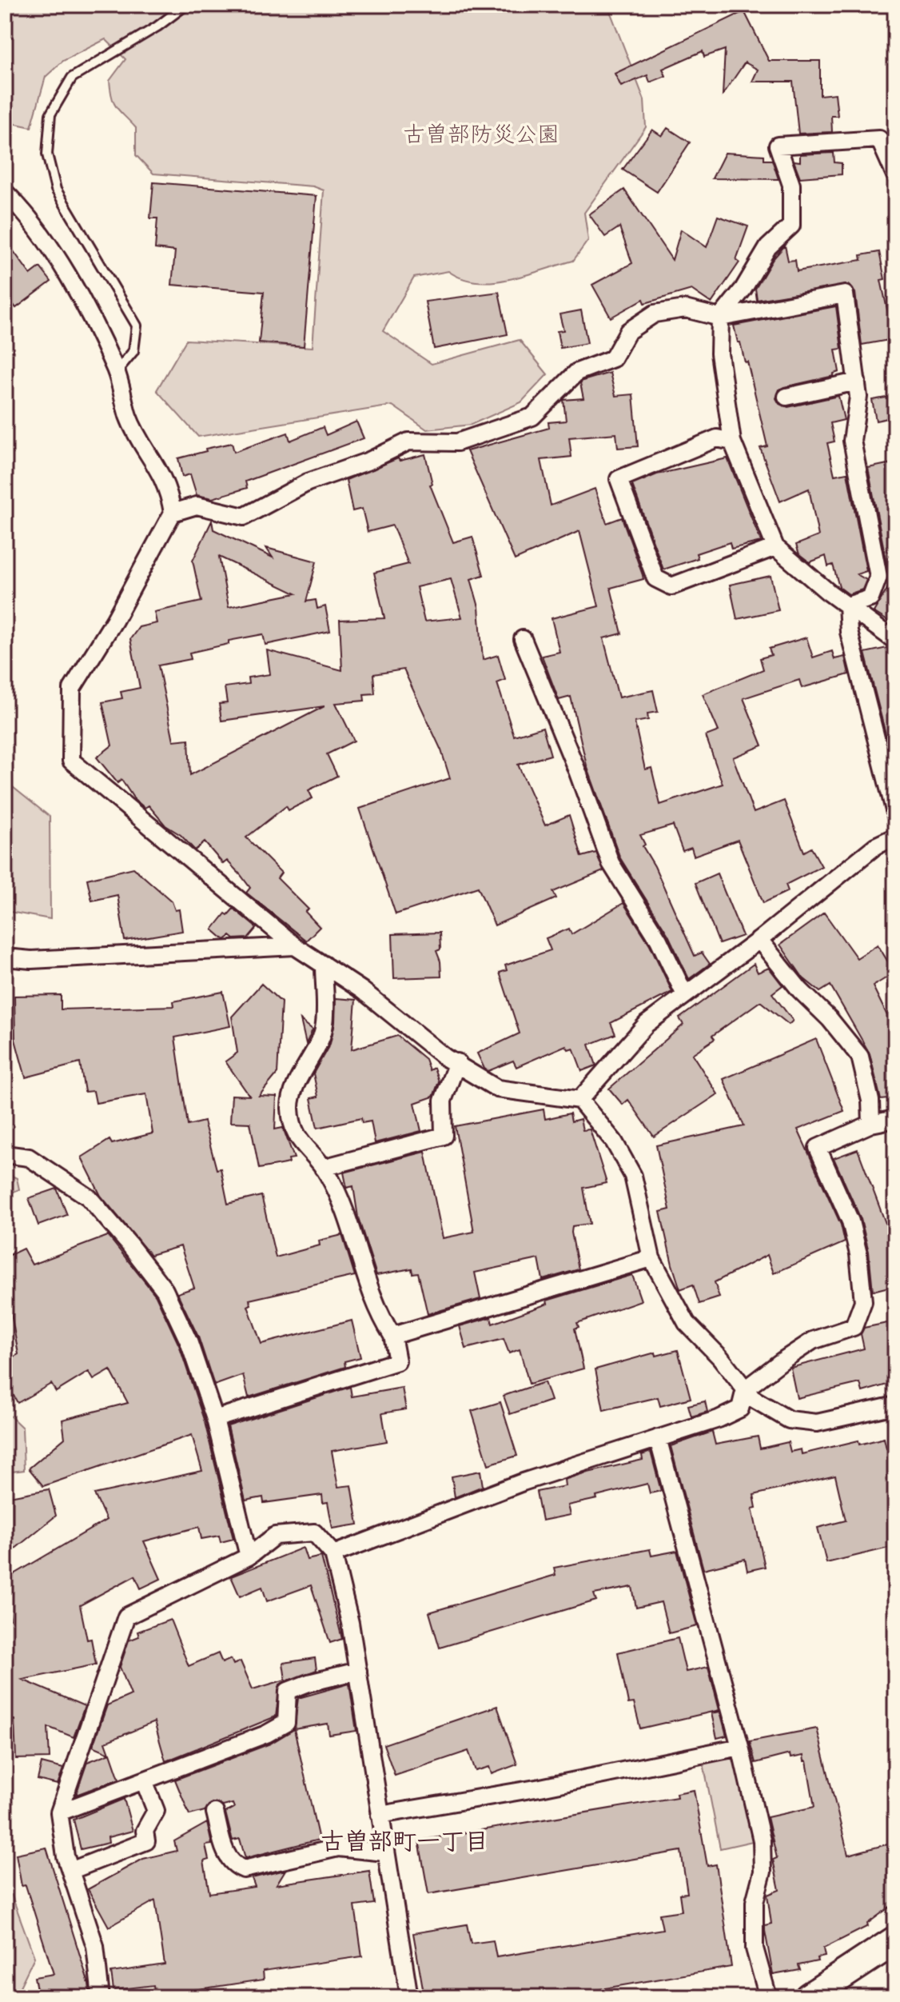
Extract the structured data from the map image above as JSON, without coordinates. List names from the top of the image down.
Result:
{
  "districts": ["古曽部町一丁目"],
  "parks": ["古曽部防災公園"]
}
